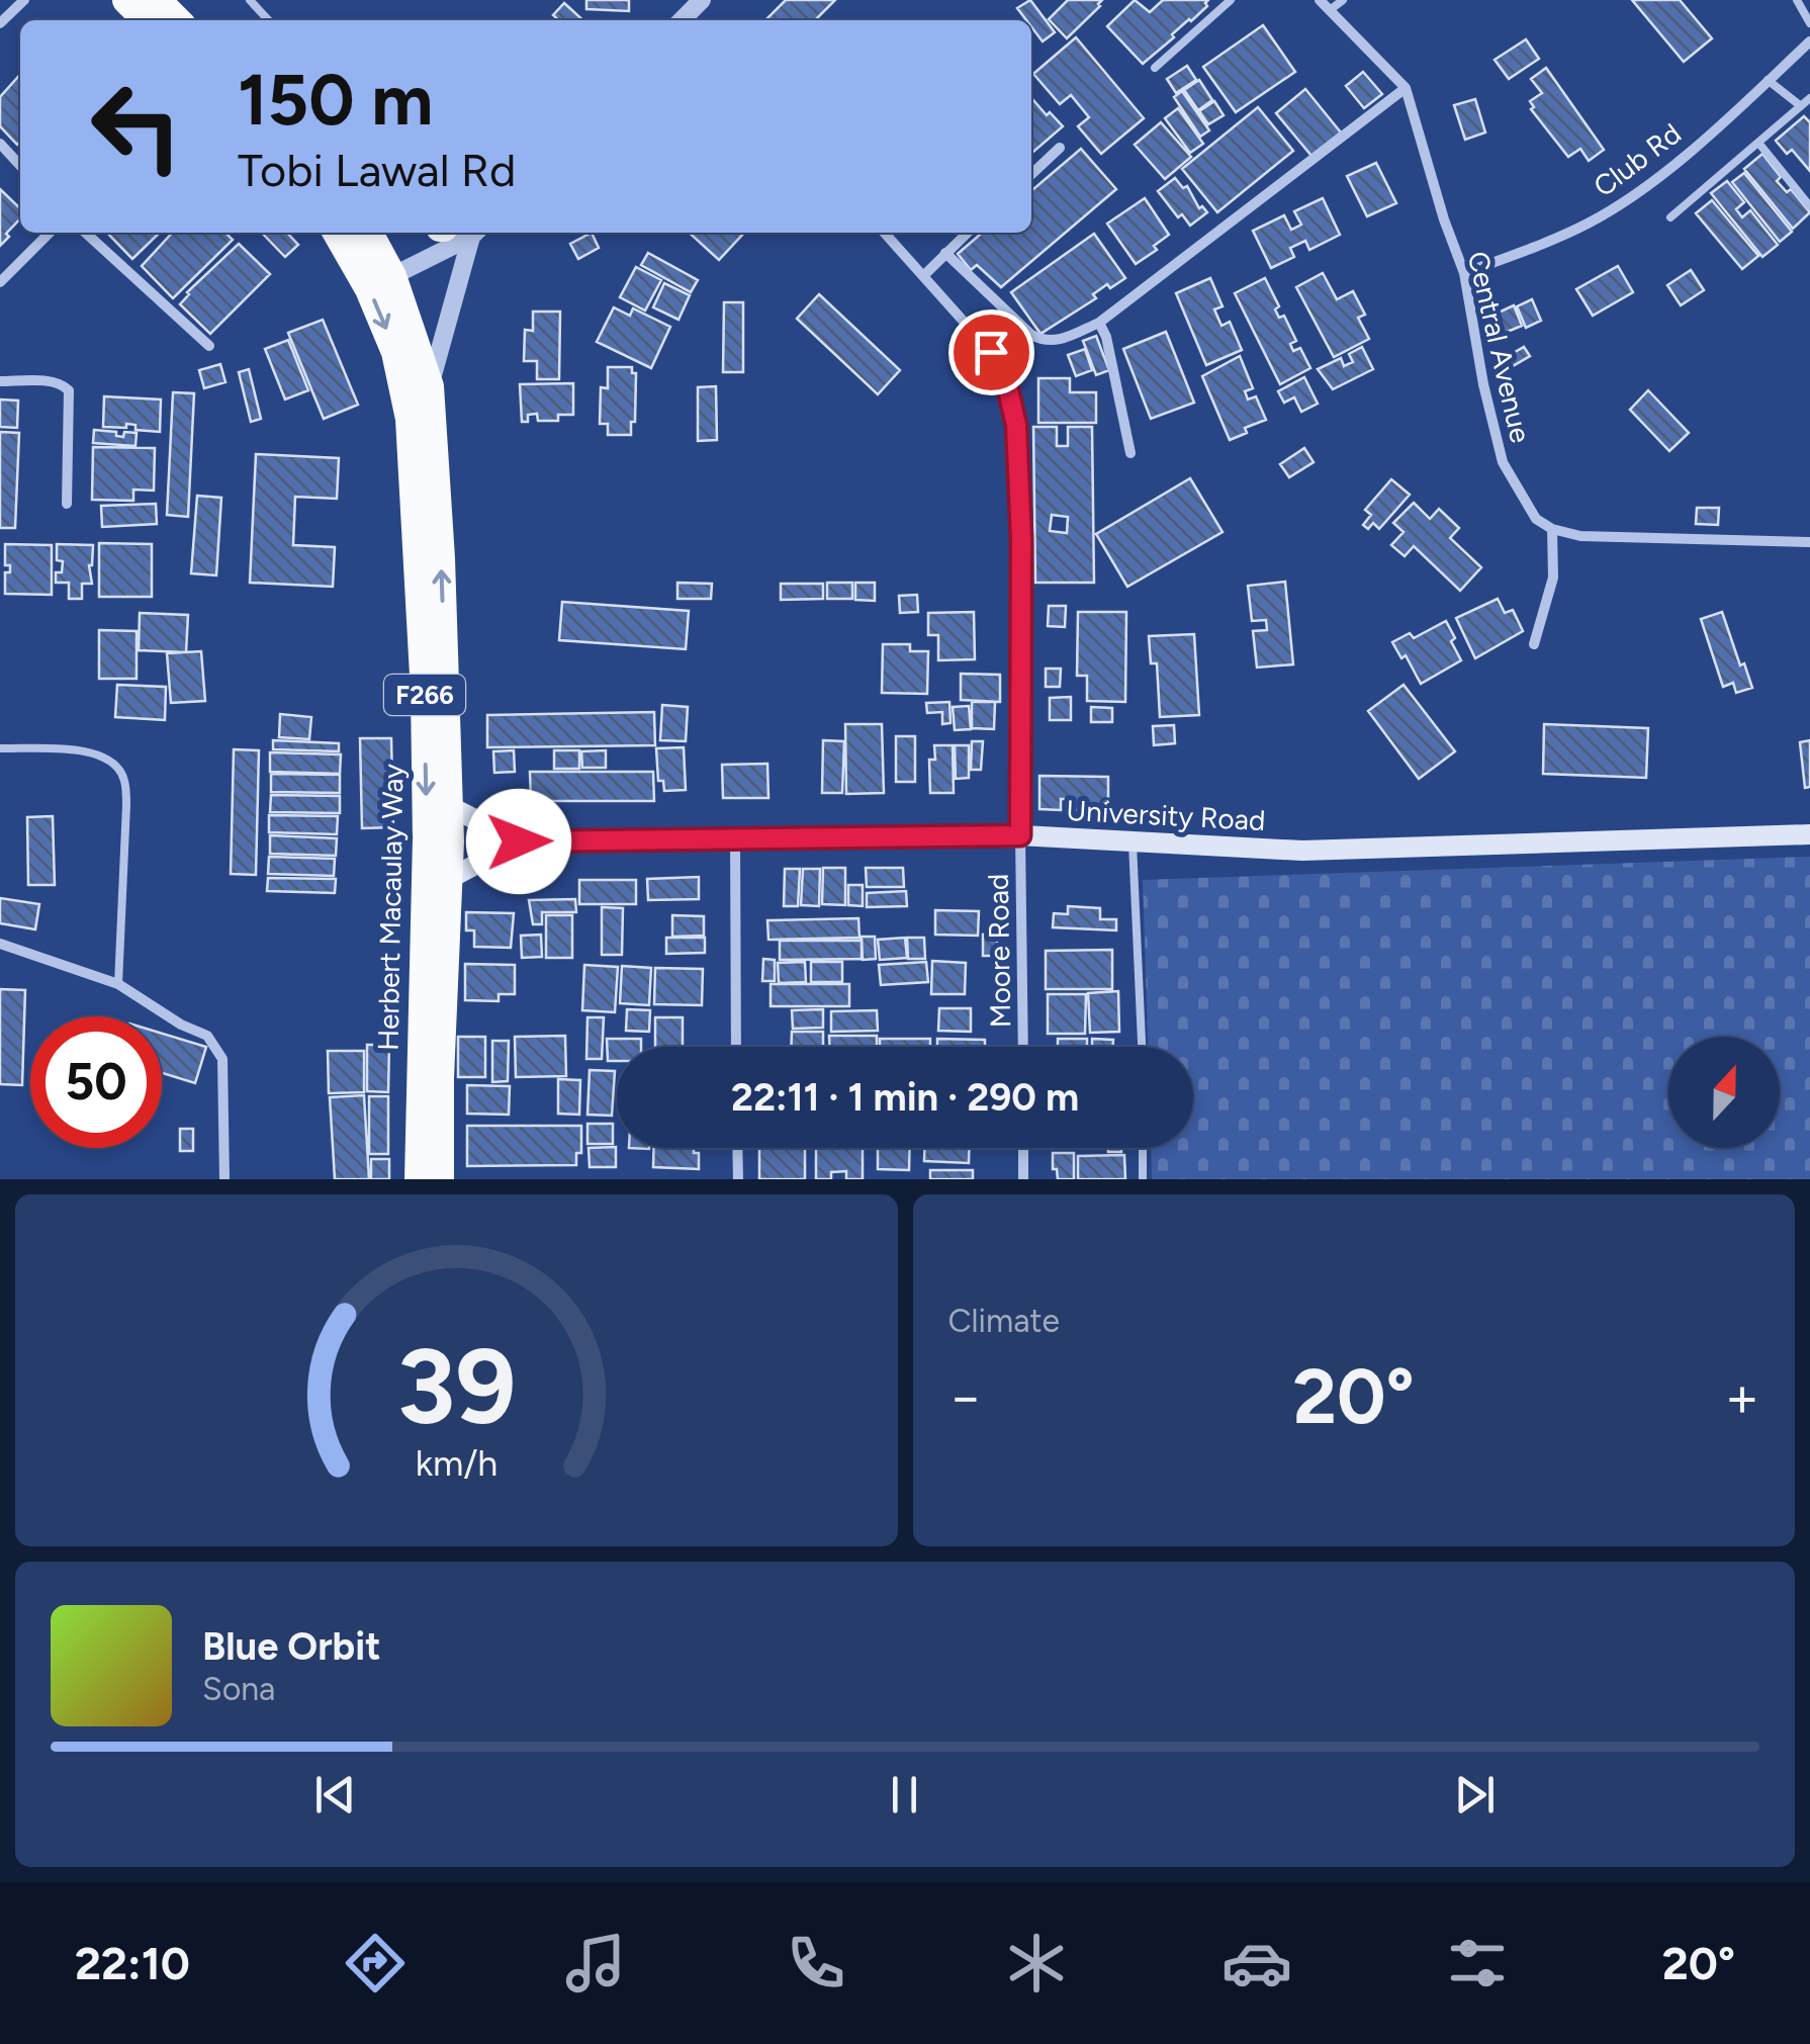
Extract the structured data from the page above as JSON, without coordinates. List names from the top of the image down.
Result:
{
  "streets": {
    "highway": ["F266", "Herbert Macaulay Way"],
    "main road": ["University Road"],
    "street": ["Club Rd", "Central Avenue", "Moore Road"]
  },
  "crossings": [
    ["Club Rd", "Central Avenue"],
    ["University Road", "Moore Road"]
  ],
  "north": "top",
  "page": {
    "turn": ["150 m", "Tobi Lawal Rd"],
    "limit": "50",
    "trip": "22:11 · 1 min · 290 m",
    "tile": "Climate",
    "heat": ["−", "20°", "+"],
    "song": ["Blue Orbit", "Sona"],
    "tabs": ["22:10", "20°"],
    "gauge": ["39", "km/h"]
  }
}
